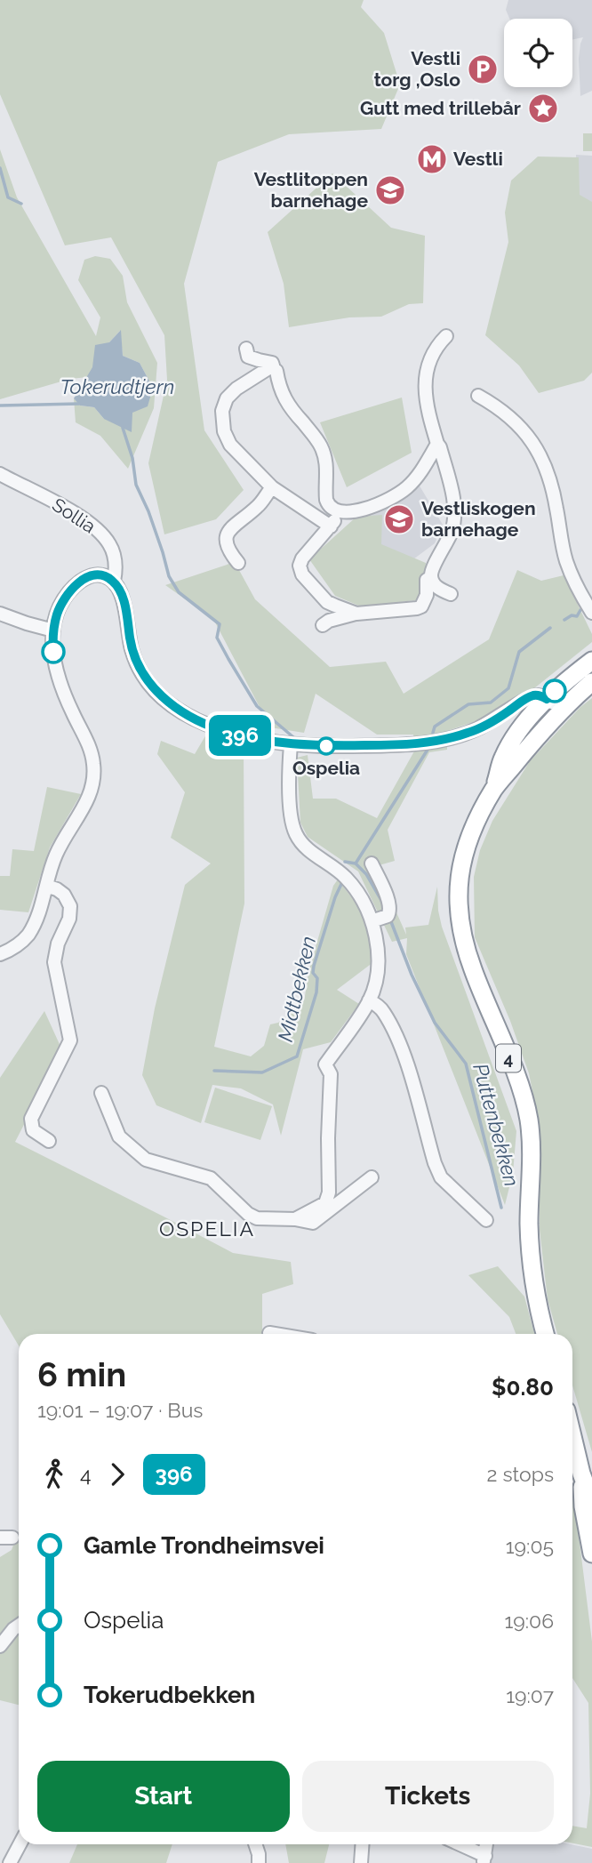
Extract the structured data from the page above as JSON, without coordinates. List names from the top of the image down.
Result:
{
  "streets": {
    "highway": ["4"],
    "street": ["Sollia"]
  },
  "crossings": [
    ["Sollia", "4"]
  ],
  "districts": ["OSPELIA"],
  "water": ["Tokerudtjern", "Midtbekken", "Puttenbekken"],
  "places": {
    "parking": ["Vestli torg ,Oslo"],
    "place": ["Gutt med trillebår"],
    "metro station": ["Vestli"],
    "school or university": ["Vestlitoppen barnehage", "Vestliskogen barnehage"],
    "other": ["Ospelia"]
  },
  "lines": ["bus line 396"],
  "page": {
    "on_map": "396",
    "heading": ["6 min", "19:01 – 19:07 · Bus", "$0.80"],
    "legs": ["4", "396", "2 stops"],
    "list": [
      {
        "name": "Gamle Trondheimsvei",
        "value": "19:05"
      },
      {
        "name": "Ospelia",
        "value": "19:06"
      },
      {
        "name": "Tokerudbekken",
        "value": "19:07"
      }
    ],
    "buttons": ["Start", "Tickets"]
  }
}
